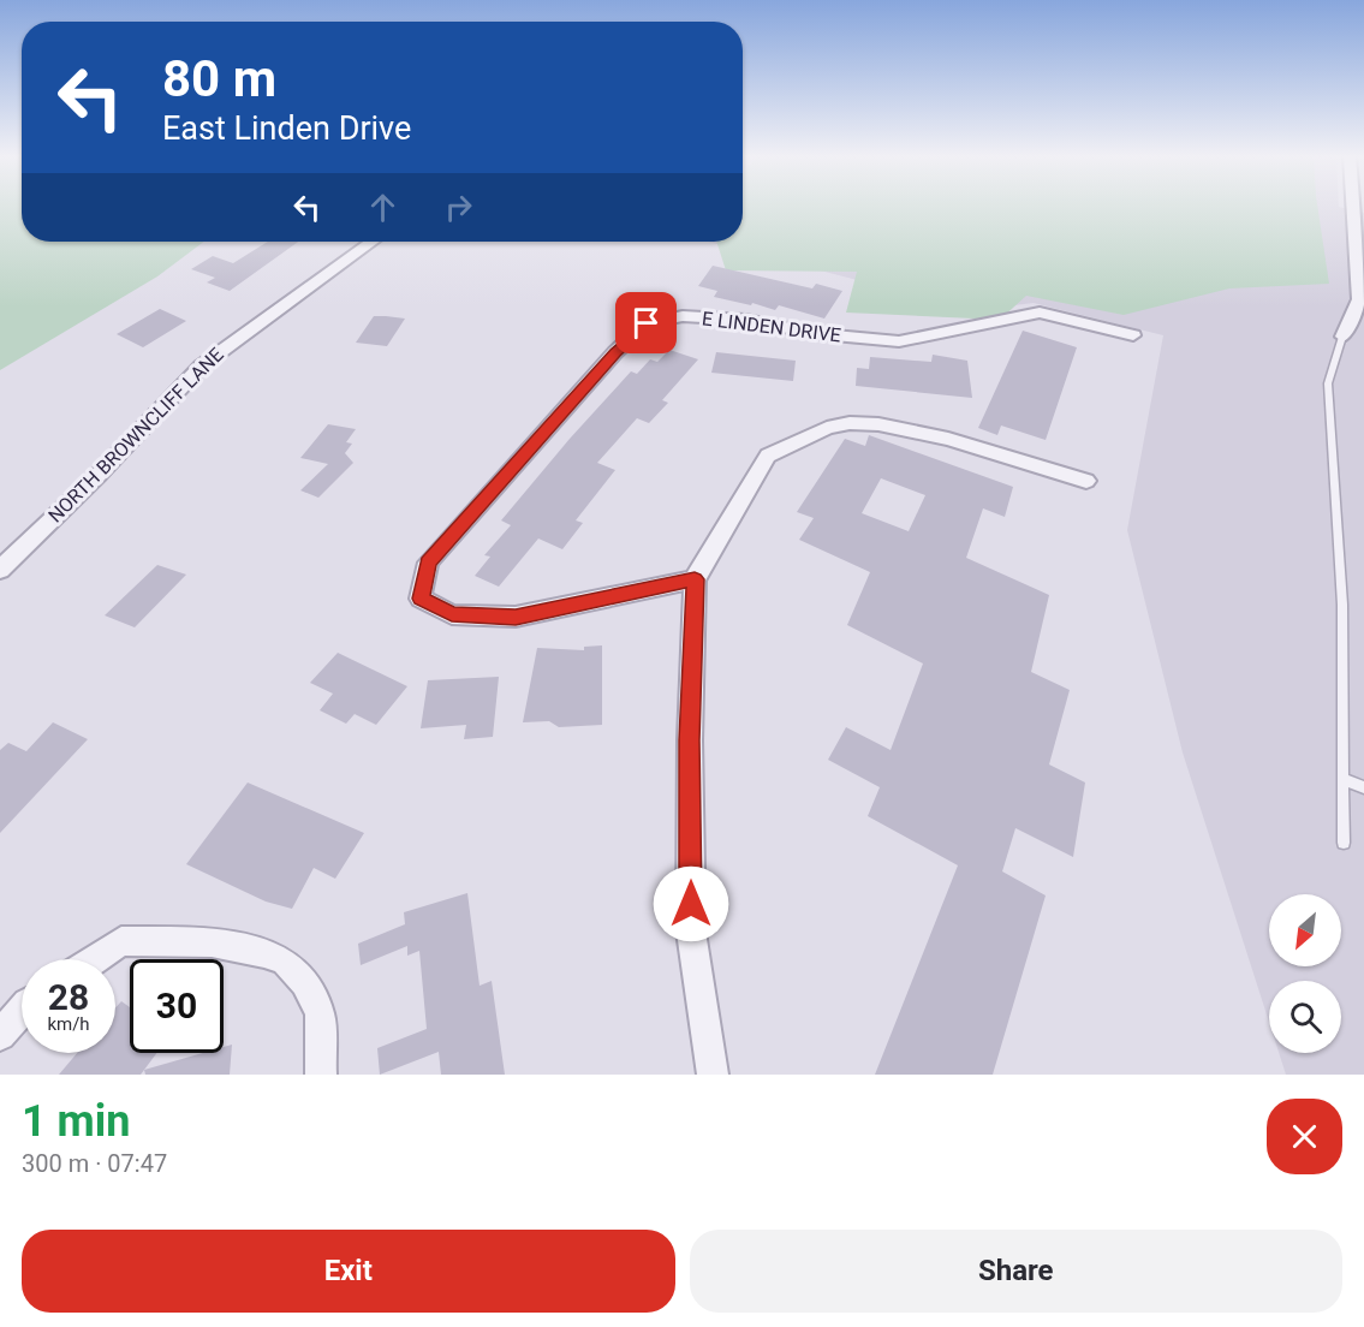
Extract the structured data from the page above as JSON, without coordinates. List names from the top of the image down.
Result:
{
  "streets": {
    "street": ["E LINDEN DRIVE", "NORTH BROWNCLIFF LANE"]
  },
  "north": "bottom left",
  "page": {
    "turn": ["80 m", "East Linden Drive"],
    "speed": "28 km/h",
    "limit": "30",
    "heading": ["1 min", "300 m · 07:47"],
    "buttons": ["Exit", "Share"]
  }
}
